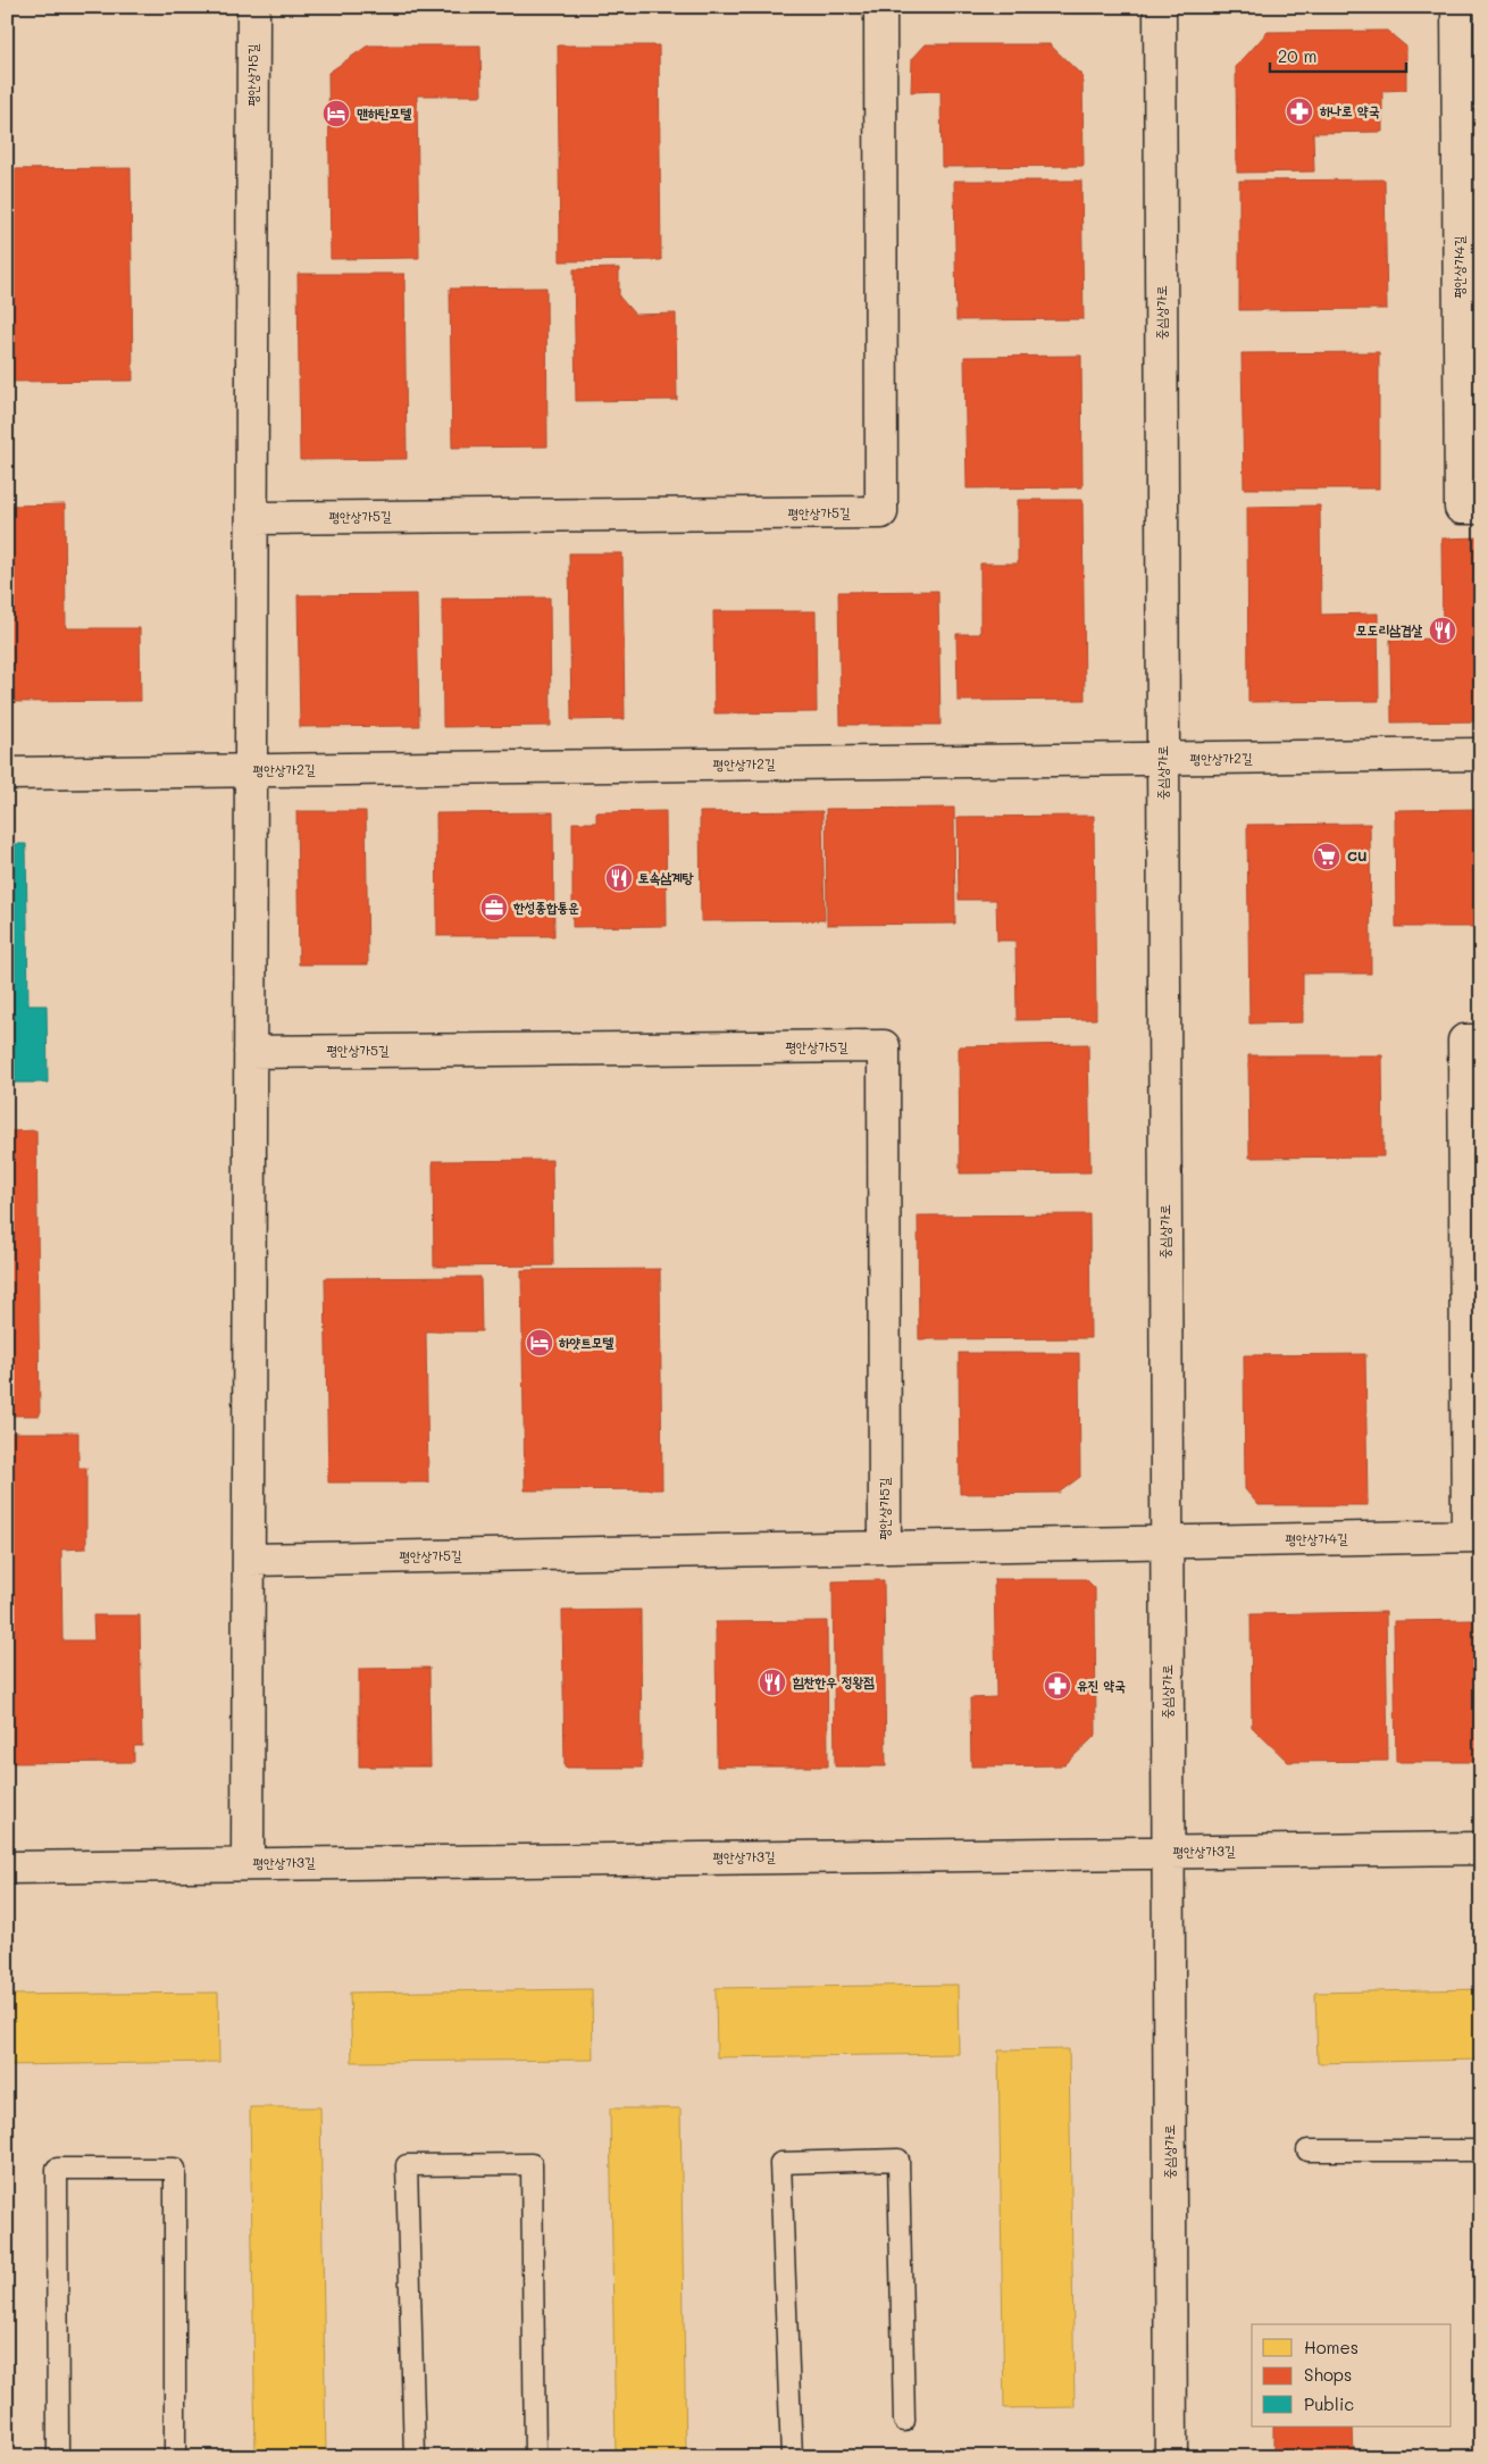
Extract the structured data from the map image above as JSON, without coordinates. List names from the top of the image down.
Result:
{
  "streets": {
    "street": [
      "평안상가5길",
      "평안상가4길",
      "중심상가로",
      "평안상가2길",
      "평안상가3길"
    ]
  },
  "crossings": [
    ["평안상가5길", "평안상가4길"],
    ["평안상가5길", "중심상가로"],
    ["평안상가5길", "평안상가2길"],
    ["평안상가5길", "평안상가3길"],
    ["평안상가4길", "중심상가로"],
    ["중심상가로", "평안상가2길"],
    ["중심상가로", "평안상가3길"]
  ],
  "places": {
    "pharmacy": ["하나로 약국", "유진 약국"],
    "hotel": ["맨하탄모텔", "하얏트모텔"],
    "restaurant": ["모도리삼겹살", "토속삼계탕", "힘찬한우 정왕점"],
    "supermarket": ["CU"],
    "office": ["한성종합통운"]
  },
  "legend": ["Homes", "Shops", "Public"],
  "scale_bar": "20 m"
}
